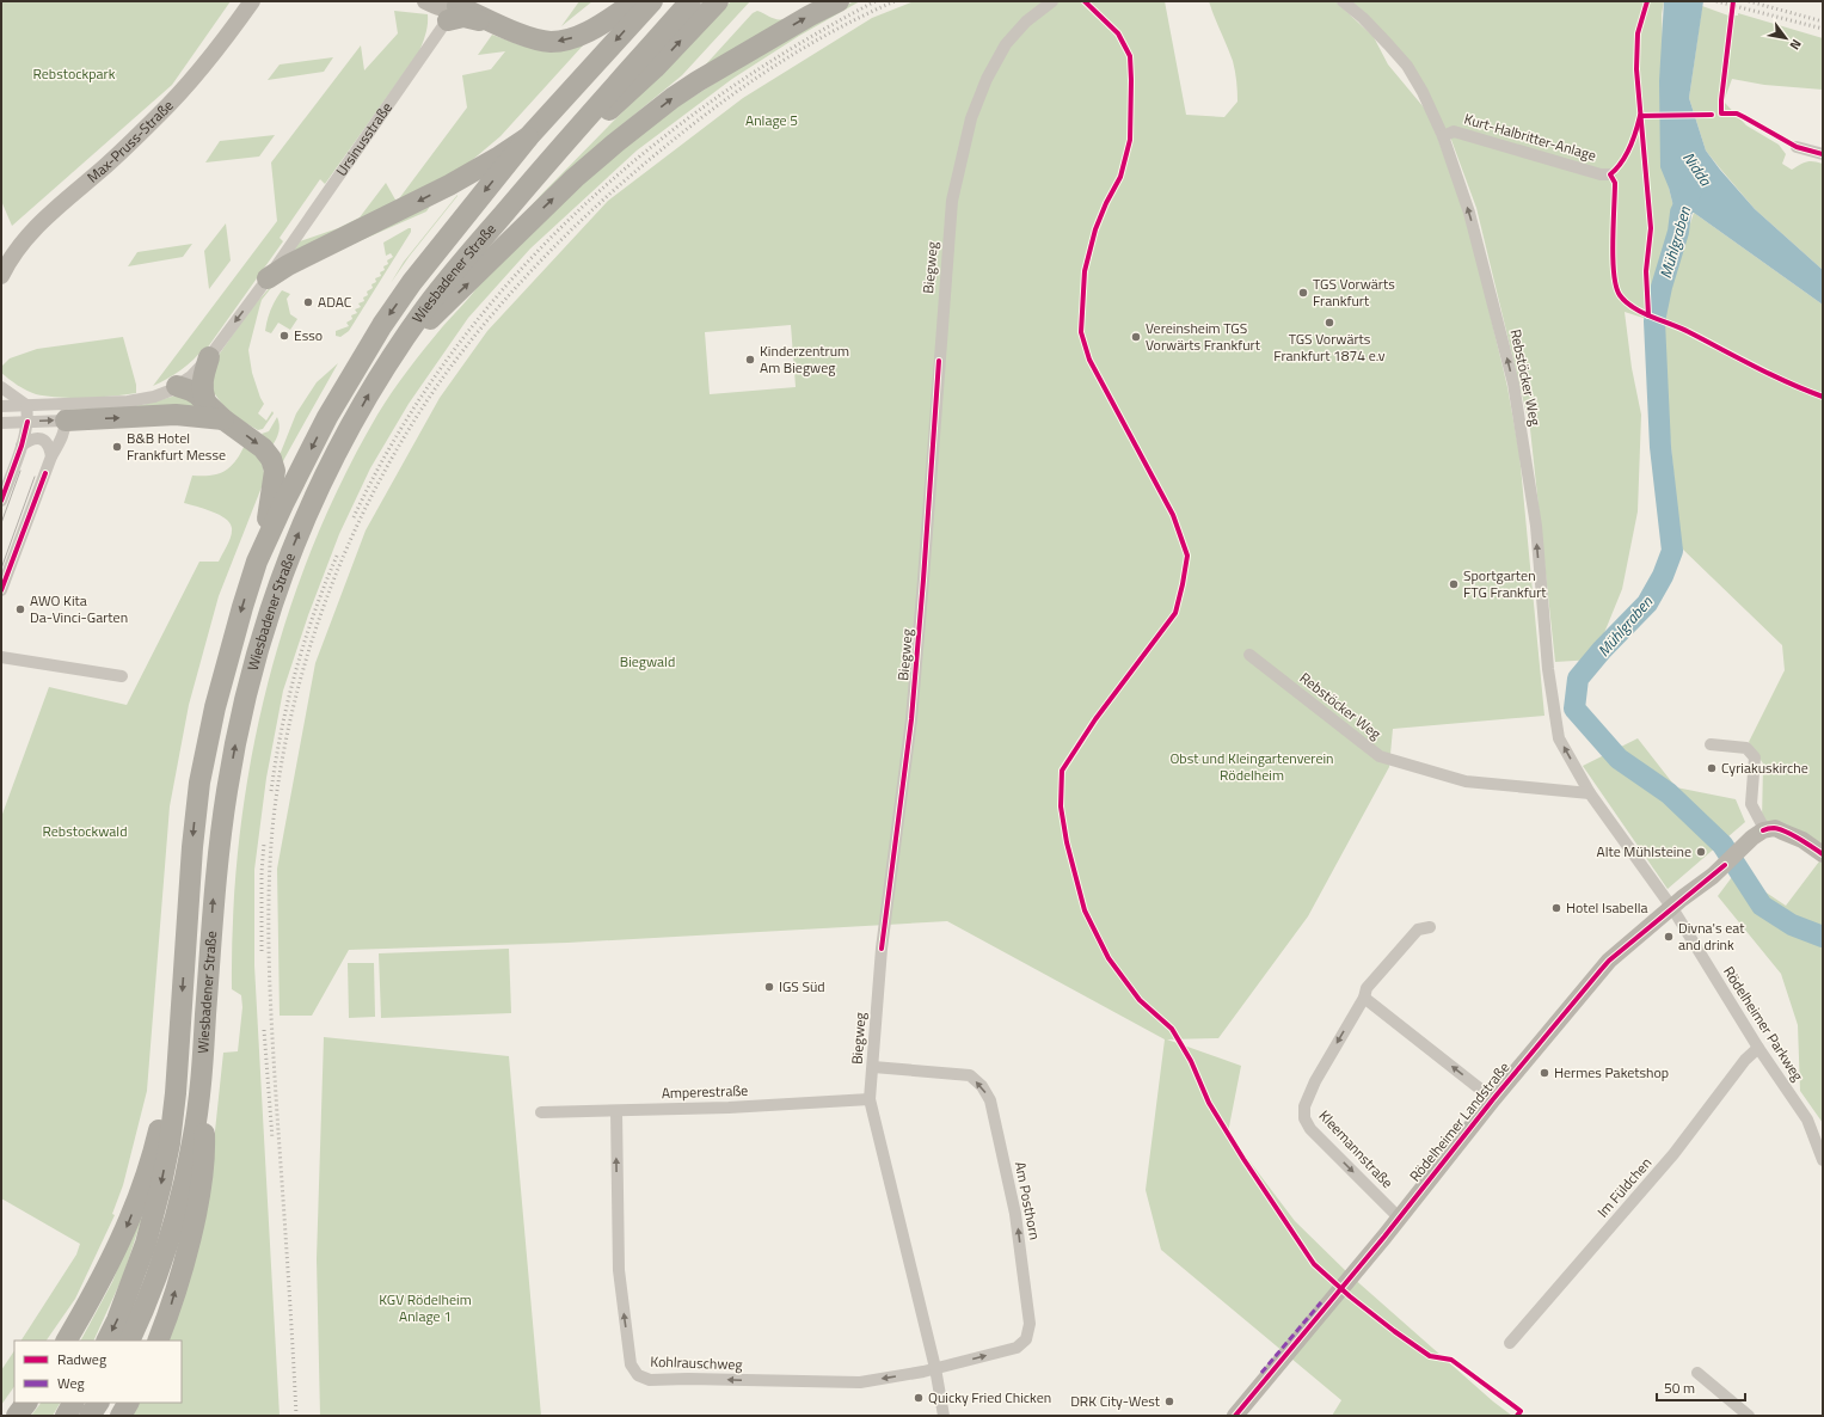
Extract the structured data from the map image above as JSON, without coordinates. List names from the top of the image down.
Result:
{
  "streets": {
    "highway": ["Wiesbadener Straße"],
    "main road": ["Max-Pruss-Straße", "Rödelheimer Landstraße"],
    "street": [
      "Kurt-Halbritter-Anlage",
      "Ursinusstraße",
      "Biegweg",
      "Rebstöcker Weg",
      "Rödelheimer Parkweg",
      "Amperestraße",
      "Kleemannstraße",
      "Im Füldchen",
      "Am Posthorn",
      "Kohlrauschweg"
    ]
  },
  "crossings": [
    ["Kurt-Halbritter-Anlage", "Rebstöcker Weg"],
    ["Biegweg", "Amperestraße"],
    ["Biegweg", "Am Posthorn"],
    ["Biegweg", "Kohlrauschweg"],
    ["Rebstöcker Weg", "Rödelheimer Parkweg"],
    ["Rebstöcker Weg", "Rödelheimer Landstraße"],
    ["Rödelheimer Parkweg", "Rödelheimer Landstraße"],
    ["Rödelheimer Parkweg", "Im Füldchen"],
    ["Amperestraße", "Kohlrauschweg"],
    ["Rödelheimer Landstraße", "Kleemannstraße"],
    ["Am Posthorn", "Kohlrauschweg"]
  ],
  "one_way": ["Rebstöcker Weg", "Kleemannstraße"],
  "water": ["Nidda", "Mühlgraben"],
  "parks": [
    "Rebstockpark",
    "Anlage 5",
    "Biegwald",
    "Obst und Kleingartenverein Rödelheim",
    "Rebstockwald",
    "KGV Rödelheim Anlage 1"
  ],
  "places": [
    "TGS Vorwärts Frankfurt",
    "ADAC",
    "TGS Vorwärts Frankfurt 1874 e.v",
    "Esso",
    "Vereinsheim TGS Vorwärts Frankfurt",
    "Kinderzentrum Am Biegweg",
    "B&B Hotel Frankfurt Messe",
    "Sportgarten FTG Frankfurt",
    "AWO Kita Da-Vinci-Garten",
    "Cyriakuskirche",
    "Alte Mühlsteine",
    "Hotel Isabella",
    "Divna's eat and drink",
    "IGS Süd",
    "Hermes Paketshop",
    "Quicky Fried Chicken",
    "DRK City-West"
  ],
  "legend": ["Radweg", "Weg"],
  "scale_bar": "50 m",
  "north": "bottom right"
}
